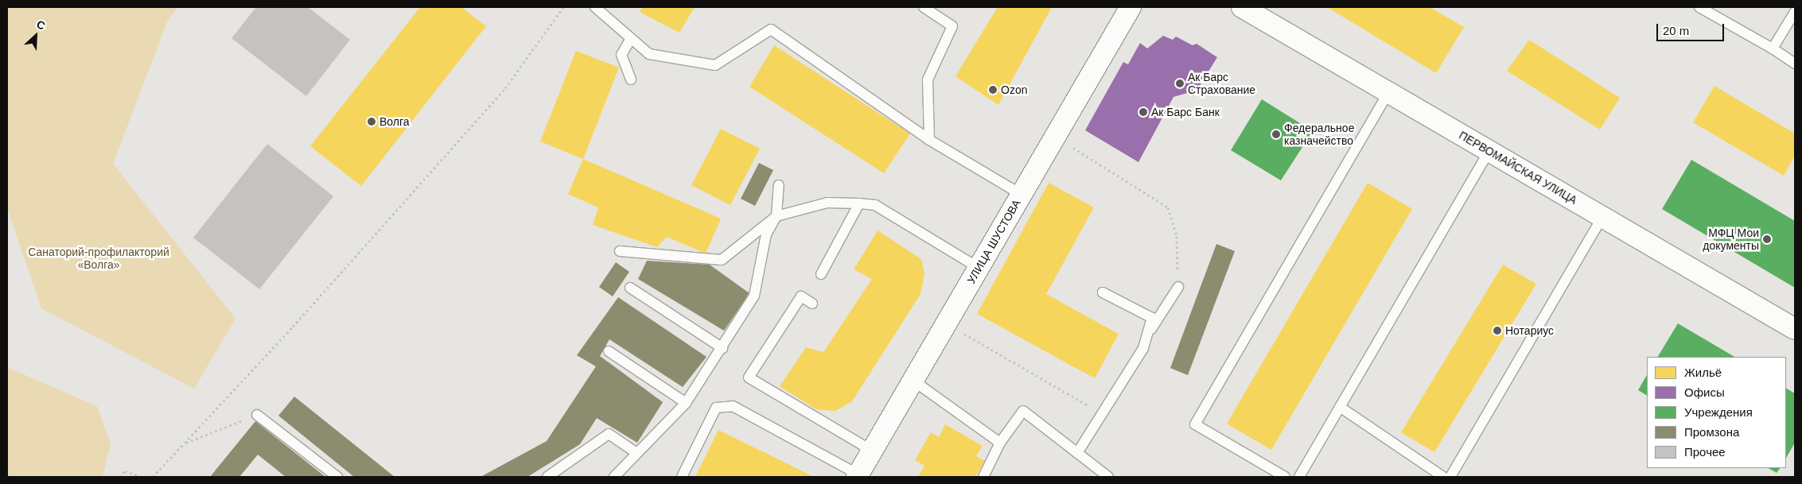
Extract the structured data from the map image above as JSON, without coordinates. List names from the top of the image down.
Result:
{
  "streets": {
    "street": ["ПЕРВОМАЙСКАЯ УЛИЦА", "УЛИЦА ШУСТОВА"]
  },
  "parks": ["Санаторий-профилакторий «Волга»"],
  "places": [
    "Ак Барс Страхование",
    "Ozon",
    "Ак Барс Банк",
    "Волга",
    "Федеральное казначейство",
    "МФЦ Мои документы",
    "Нотариус"
  ],
  "legend": [
    "Жильё",
    "Офисы",
    "Учреждения",
    "Промзона",
    "Прочее"
  ],
  "scale_bar": "20 m",
  "north": "top right"
}
